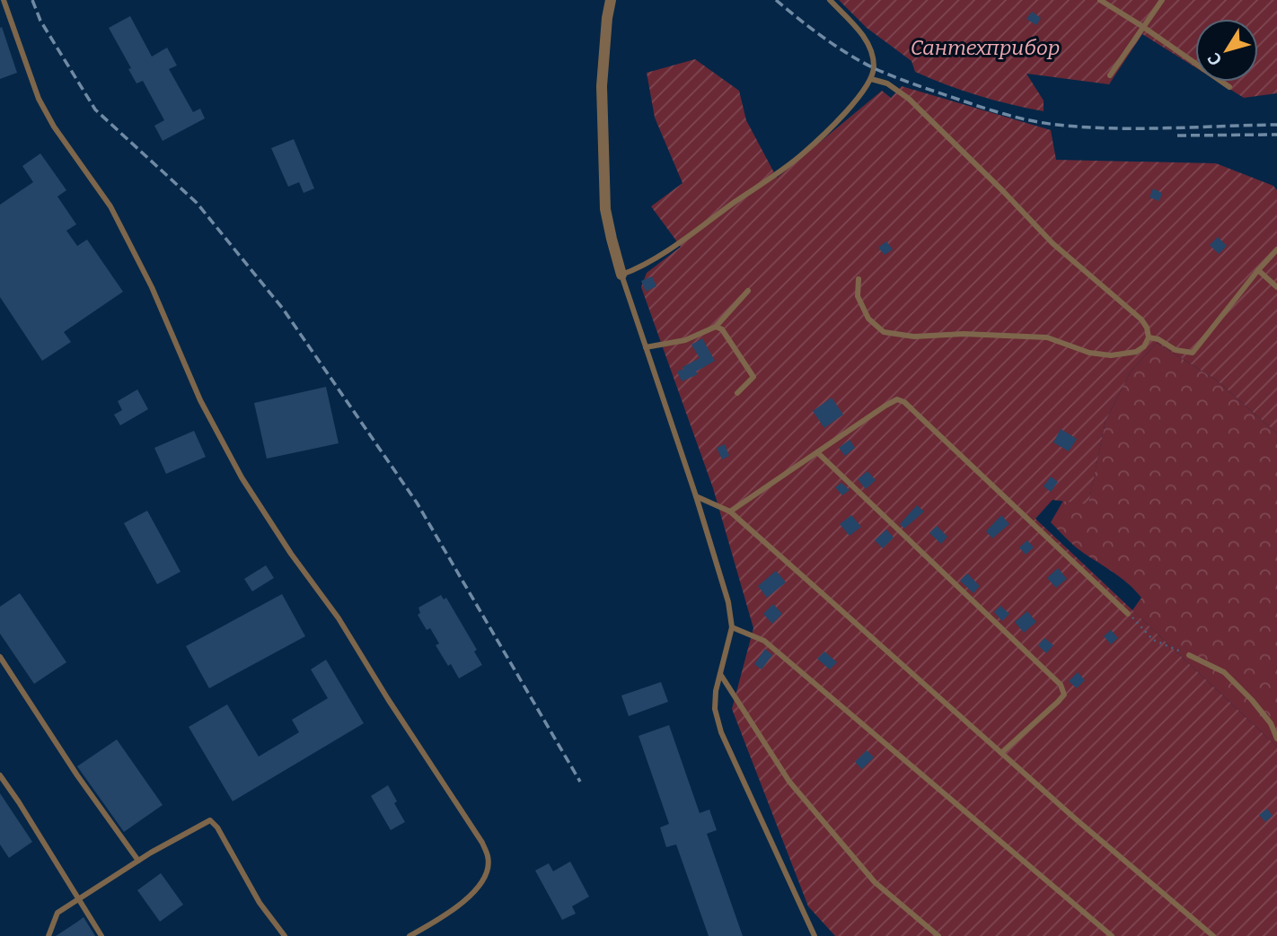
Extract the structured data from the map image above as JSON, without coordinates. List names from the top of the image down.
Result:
{
  "parks": ["Сантехприбор"],
  "north": "bottom left"
}
